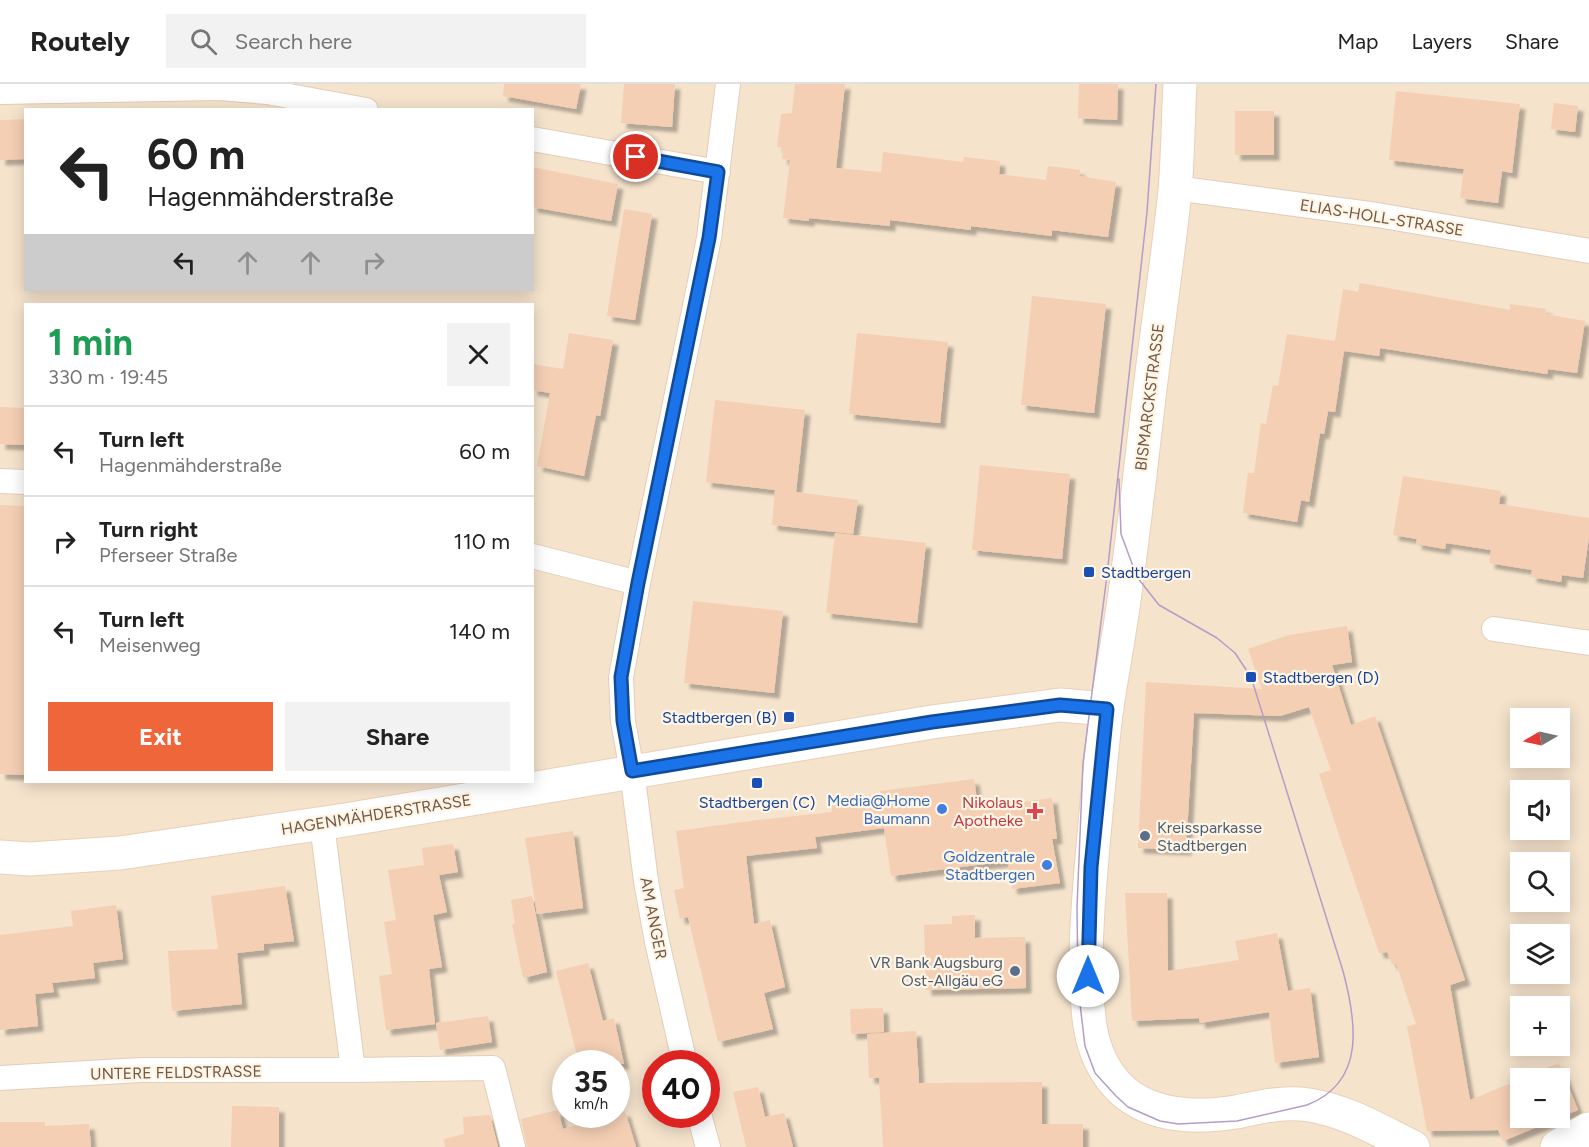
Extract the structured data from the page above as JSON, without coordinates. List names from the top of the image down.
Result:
{
  "streets": {
    "street": [
      "ELIAS-HOLL-STRASSE",
      "BISMARCKSTRASSE",
      "HAGENMÄHDERSTRASSE",
      "AM ANGER",
      "UNTERE FELDSTRASSE"
    ]
  },
  "crossings": [
    ["ELIAS-HOLL-STRASSE", "BISMARCKSTRASSE"],
    ["BISMARCKSTRASSE", "HAGENMÄHDERSTRASSE"],
    ["HAGENMÄHDERSTRASSE", "AM ANGER"]
  ],
  "places": {
    "transit": [
      "Stadtbergen",
      "Stadtbergen (D)",
      "Stadtbergen (B)",
      "Stadtbergen (C)"
    ],
    "other": [
      "Media@Home Baumann",
      "Kreissparkasse Stadtbergen",
      "Goldzentrale Stadtbergen",
      "VR Bank Augsburg Ost-Allgäu eG"
    ],
    "health": ["Nikolaus Apotheke"]
  },
  "north": "left",
  "page": {
    "header": "Routely",
    "search": "Search here",
    "nav": ["Map", "Layers", "Share"],
    "turn": ["60 m", "Hagenmähderstraße"],
    "heading": ["1 min", "330 m · 19:45"],
    "list": [
      {
        "name": "Turn left",
        "note": "Hagenmähderstraße",
        "value": "60 m"
      },
      {
        "name": "Turn right",
        "note": "Pferseer Straße",
        "value": "110 m"
      },
      {
        "name": "Turn left",
        "note": "Meisenweg",
        "value": "140 m"
      }
    ],
    "buttons": ["Exit", "Share"],
    "map_buttons": ["+", "−"],
    "speed": "35 km/h",
    "limit": "40"
  }
}
